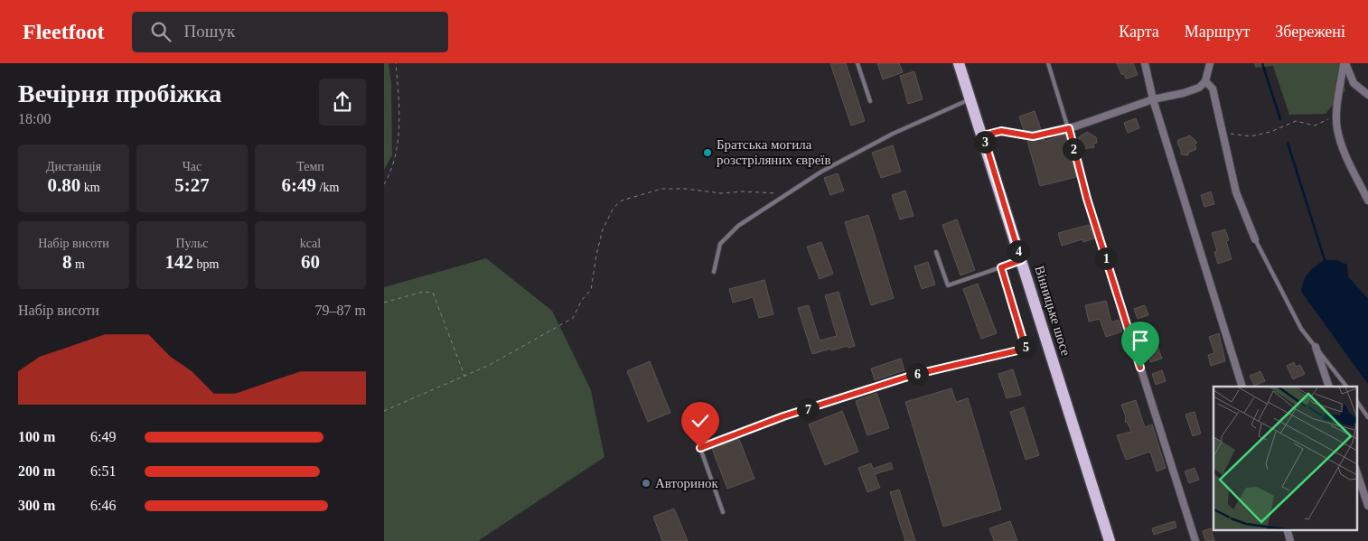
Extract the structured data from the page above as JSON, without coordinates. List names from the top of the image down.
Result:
{
  "streets": {
    "main road": ["Вінницьке шосе"]
  },
  "places": ["Братська могила розстріляних євреїв", "Авторинок"],
  "page": {
    "header": "Fleetfoot",
    "search": "Пошук",
    "nav": ["Карта", "Маршрут", "Збережені"],
    "heading": ["Вечірня пробіжка", "18:00"],
    "pins": [
      "3",
      "2",
      "4",
      "1",
      "5",
      "6",
      "7"
    ],
    "stats": [
      ["Дистанція", "0.80 km"],
      ["Час", "5:27"],
      ["Темп", "6:49 /km"],
      ["Набір висоти", "8 m"],
      ["Пульс", "142 bpm"],
      ["kcal", "60"]
    ],
    "chart": ["Набір висоти", "79–87 m"],
    "list": [
      {
        "name": "100 m",
        "note": "6:49"
      },
      {
        "name": "200 m",
        "note": "6:51"
      },
      {
        "name": "300 m",
        "note": "6:46"
      }
    ]
  }
}
